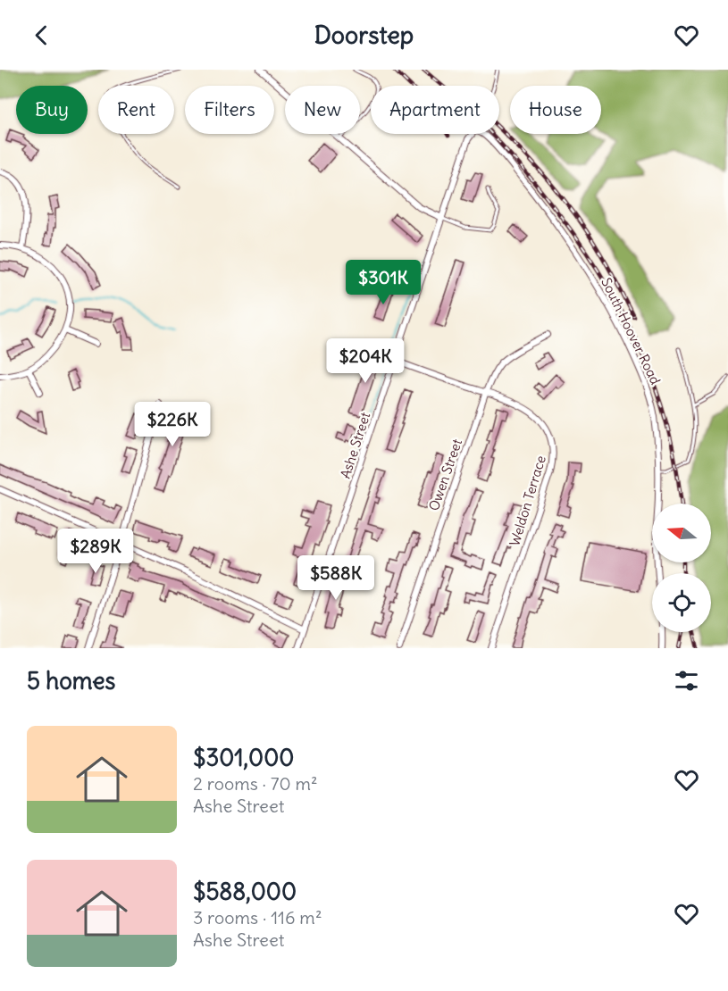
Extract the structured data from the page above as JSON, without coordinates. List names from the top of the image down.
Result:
{
  "streets": {
    "street": [
      "South Hoover Road",
      "Ashe Street",
      "Owen Street",
      "Weldon Terrace"
    ]
  },
  "crossings": [
    ["Ashe Street", "Weldon Terrace"],
    ["Owen Street", "Weldon Terrace"]
  ],
  "north": "left",
  "page": {
    "header": "Doorstep",
    "chip": [
      "Buy",
      "Rent",
      "Filters",
      "New",
      "Apartment",
      "House"
    ],
    "price": [
      "$301K",
      "$204K",
      "$226K",
      "$289K",
      "$588K"
    ],
    "heading": "5 homes",
    "list": [
      {
        "name": "$301,000",
        "note": "2 rooms · 70 m² · Ashe Street"
      },
      {
        "name": "$588,000",
        "note": "3 rooms · 116 m² · Ashe Street"
      }
    ]
  }
}
